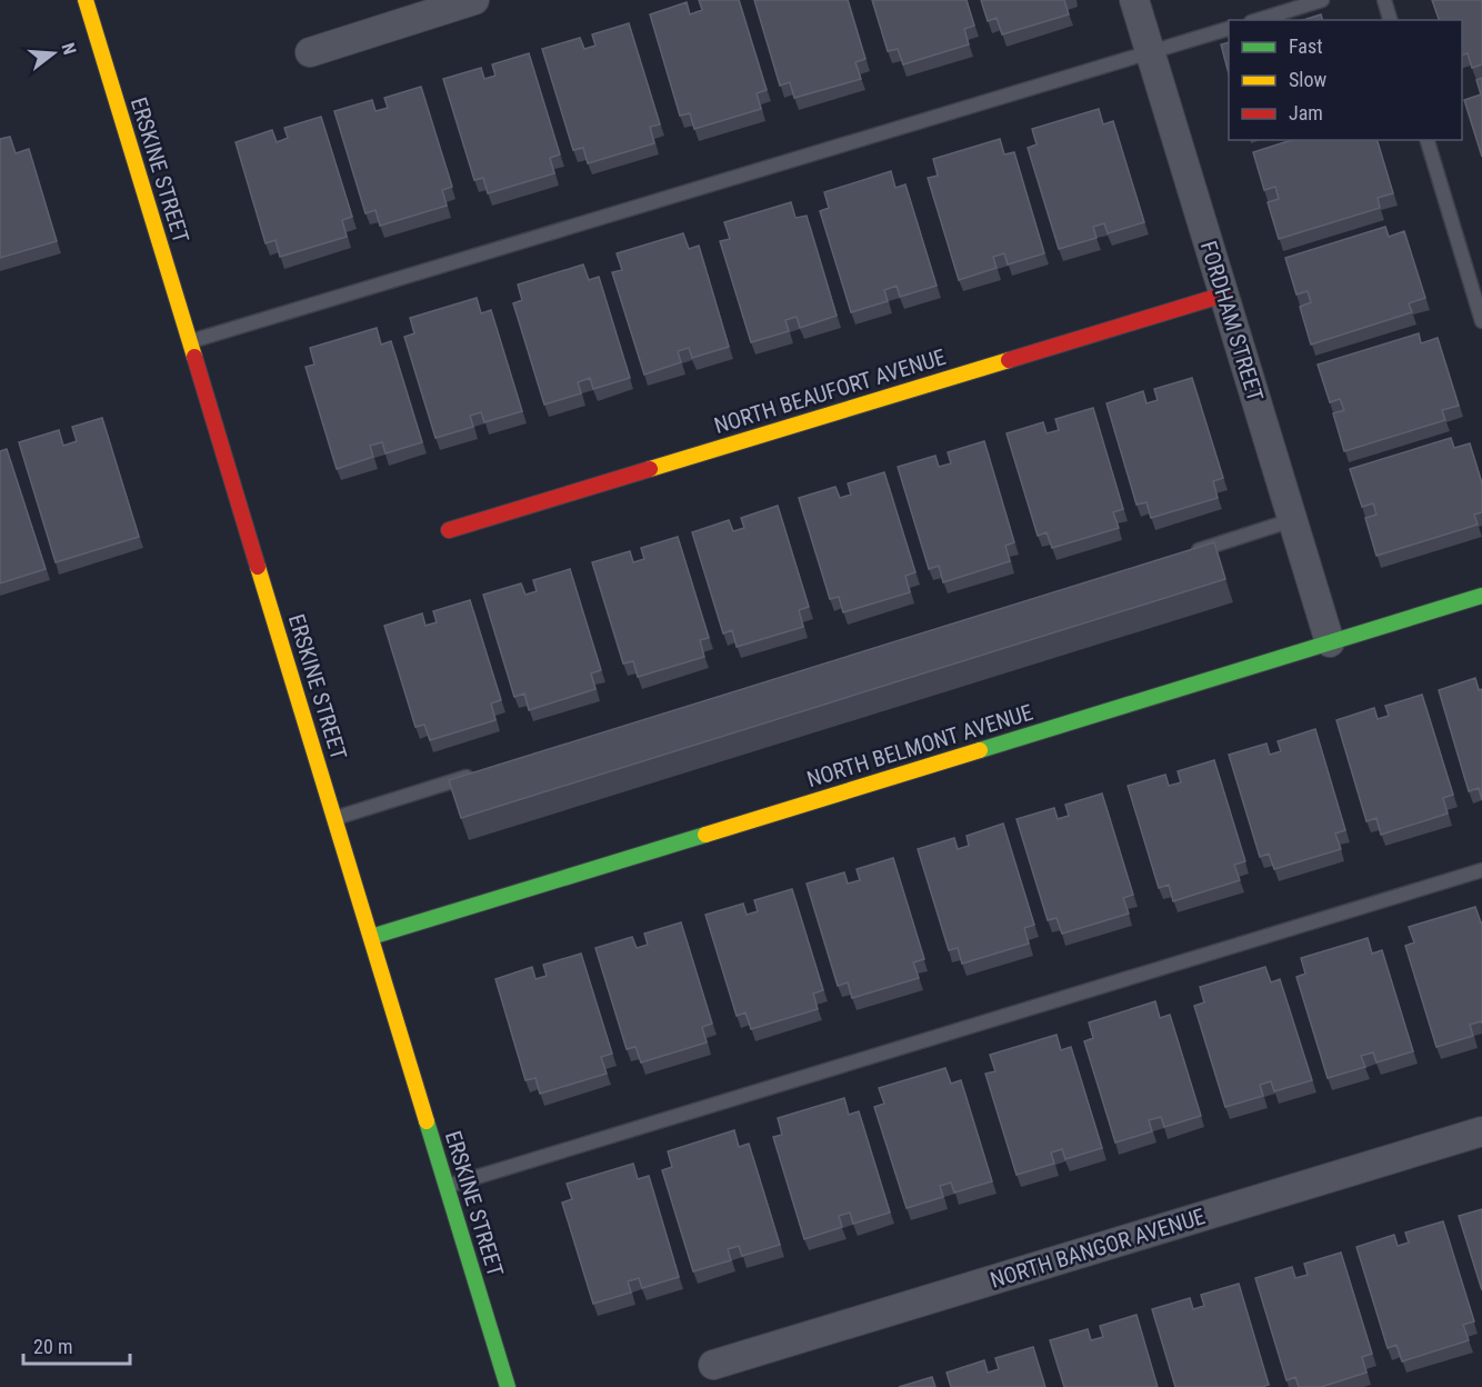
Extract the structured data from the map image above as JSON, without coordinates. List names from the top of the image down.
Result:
{
  "streets": {
    "street": [
      "ERSKINE STREET",
      "FORDHAM STREET",
      "NORTH BEAUFORT AVENUE",
      "NORTH BELMONT AVENUE",
      "NORTH BANGOR AVENUE"
    ]
  },
  "crossings": [
    ["ERSKINE STREET", "NORTH BELMONT AVENUE"],
    ["FORDHAM STREET", "NORTH BEAUFORT AVENUE"],
    ["FORDHAM STREET", "NORTH BELMONT AVENUE"]
  ],
  "legend": ["Fast", "Slow", "Jam"],
  "scale_bar": "20 m",
  "north": "right"
}
